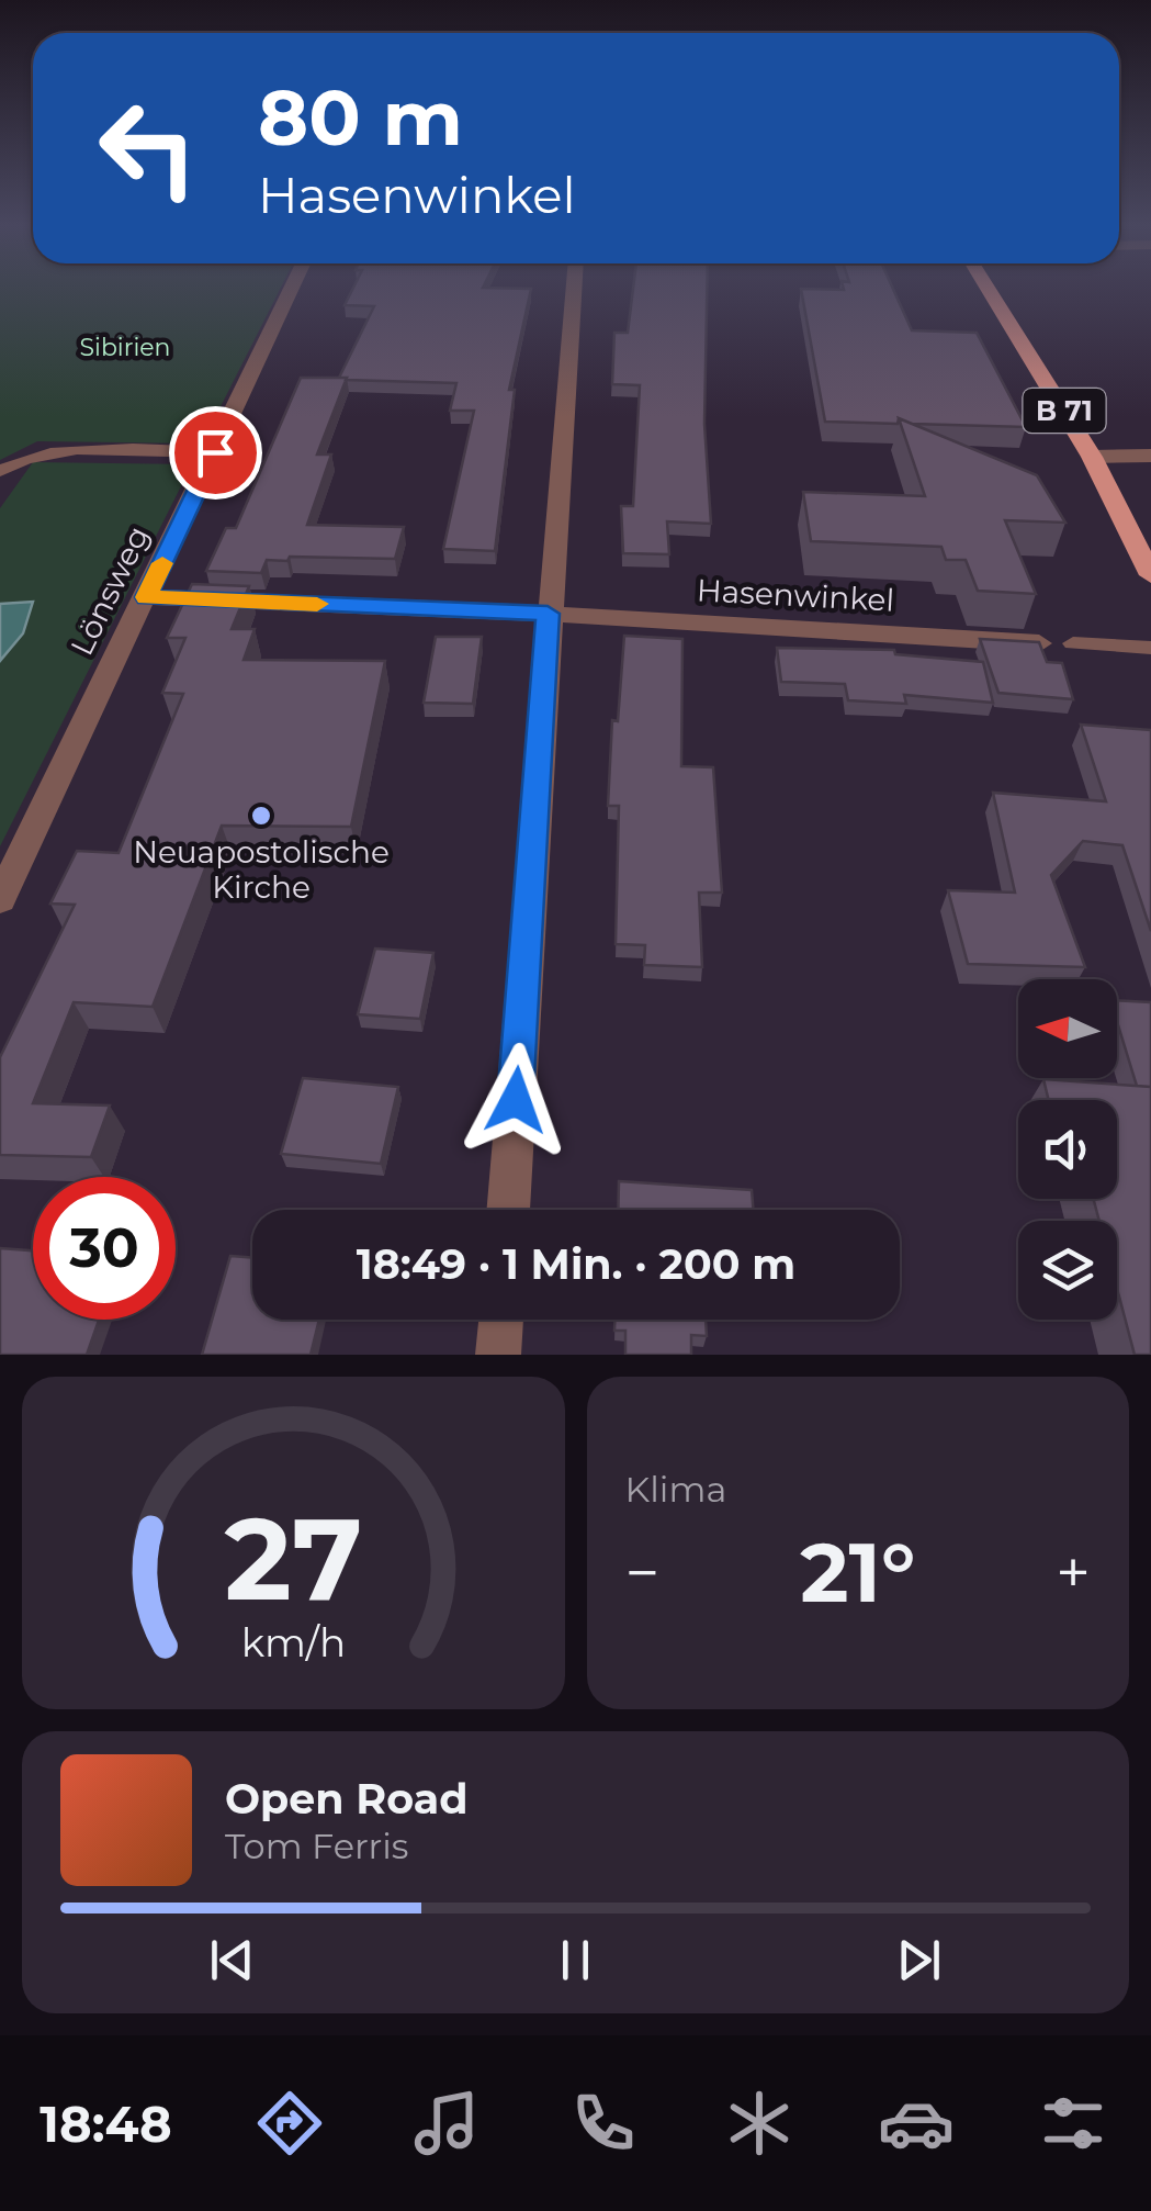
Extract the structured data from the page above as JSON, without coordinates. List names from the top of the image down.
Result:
{
  "streets": {
    "main road": ["B 71"],
    "street": ["Lönsweg", "Hasenwinkel"]
  },
  "crossings": [
    ["Lönsweg", "Hasenwinkel"]
  ],
  "parks": ["Sibirien"],
  "places": ["Neuapostolische Kirche"],
  "north": "left",
  "page": {
    "turn": ["80 m", "Hasenwinkel"],
    "limit": "30",
    "trip": "18:49 · 1 Min. · 200 m",
    "tile": "Klima",
    "heat": ["−", "21°", "+"],
    "song": ["Open Road", "Tom Ferris"],
    "tabs": "18:48",
    "gauge": ["27", "km/h"]
  }
}
